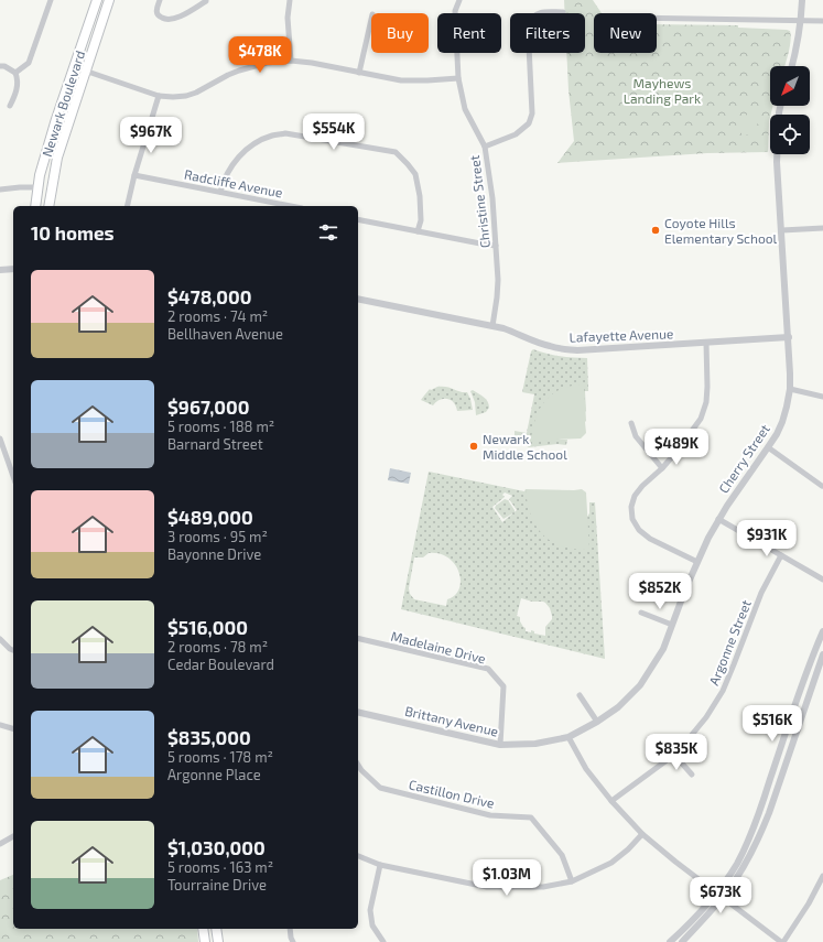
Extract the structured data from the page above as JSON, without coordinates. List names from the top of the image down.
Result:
{
  "streets": {
    "main road": ["Newark Boulevard"],
    "street": [
      "Radcliffe Avenue",
      "Christine Street",
      "Lafayette Avenue",
      "Cherry Street",
      "Argonne Street",
      "Madelaine Drive",
      "Brittany Avenue",
      "Castillon Drive"
    ]
  },
  "crossings": [
    ["Christine Street", "Lafayette Avenue"],
    ["Lafayette Avenue", "Cherry Street"],
    ["Cherry Street", "Brittany Avenue"],
    ["Madelaine Drive", "Brittany Avenue"]
  ],
  "parks": ["Mayhews Landing Park"],
  "places": ["Coyote Hills Elementary School", "Newark Middle School"],
  "north": "bottom left",
  "page": {
    "chip": [
      "Buy",
      "Rent",
      "Filters",
      "New"
    ],
    "price": [
      "$478K",
      "$554K",
      "$967K",
      "$489K",
      "$931K",
      "$852K",
      "$516K",
      "$835K",
      "$1.03M",
      "$673K"
    ],
    "heading": "10 homes",
    "list": [
      {
        "name": "$478,000",
        "note": "2 rooms · 74 m² · Bellhaven Avenue"
      },
      {
        "name": "$967,000",
        "note": "5 rooms · 188 m² · Barnard Street"
      },
      {
        "name": "$489,000",
        "note": "3 rooms · 95 m² · Bayonne Drive"
      },
      {
        "name": "$516,000",
        "note": "2 rooms · 78 m² · Cedar Boulevard"
      },
      {
        "name": "$835,000",
        "note": "5 rooms · 178 m² · Argonne Place"
      },
      {
        "name": "$1,030,000",
        "note": "5 rooms · 163 m² · Tourraine Drive"
      }
    ]
  }
}
